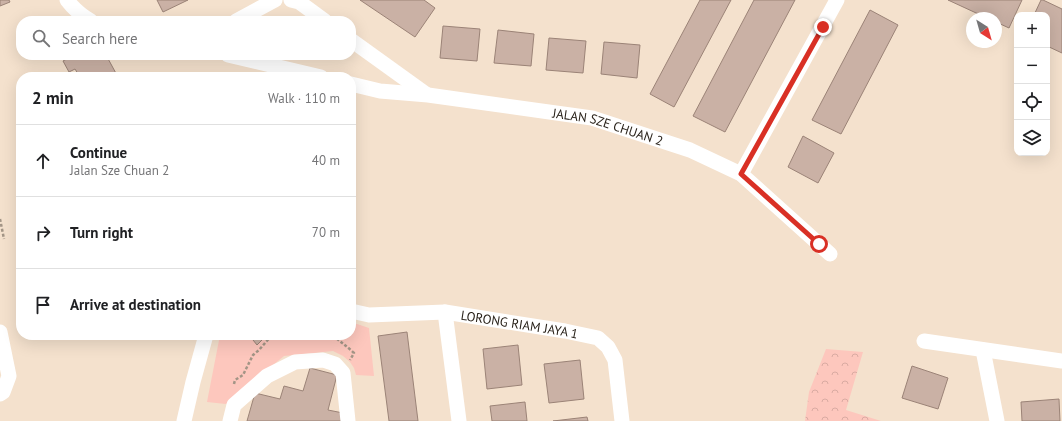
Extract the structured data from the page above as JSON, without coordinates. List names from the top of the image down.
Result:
{
  "streets": {
    "street": ["JALAN SZE CHUAN 2", "LORONG RIAM JAYA 1"]
  },
  "north": "bottom right",
  "page": {
    "map_buttons": ["+", "−"],
    "search": "Search here",
    "heading": ["2 min", "Walk · 110 m"],
    "list": [
      ["Continue", "Jalan Sze Chuan 2", "40 m"],
      ["Turn right", "70 m"],
      "Arrive at destination"
    ]
  }
}
